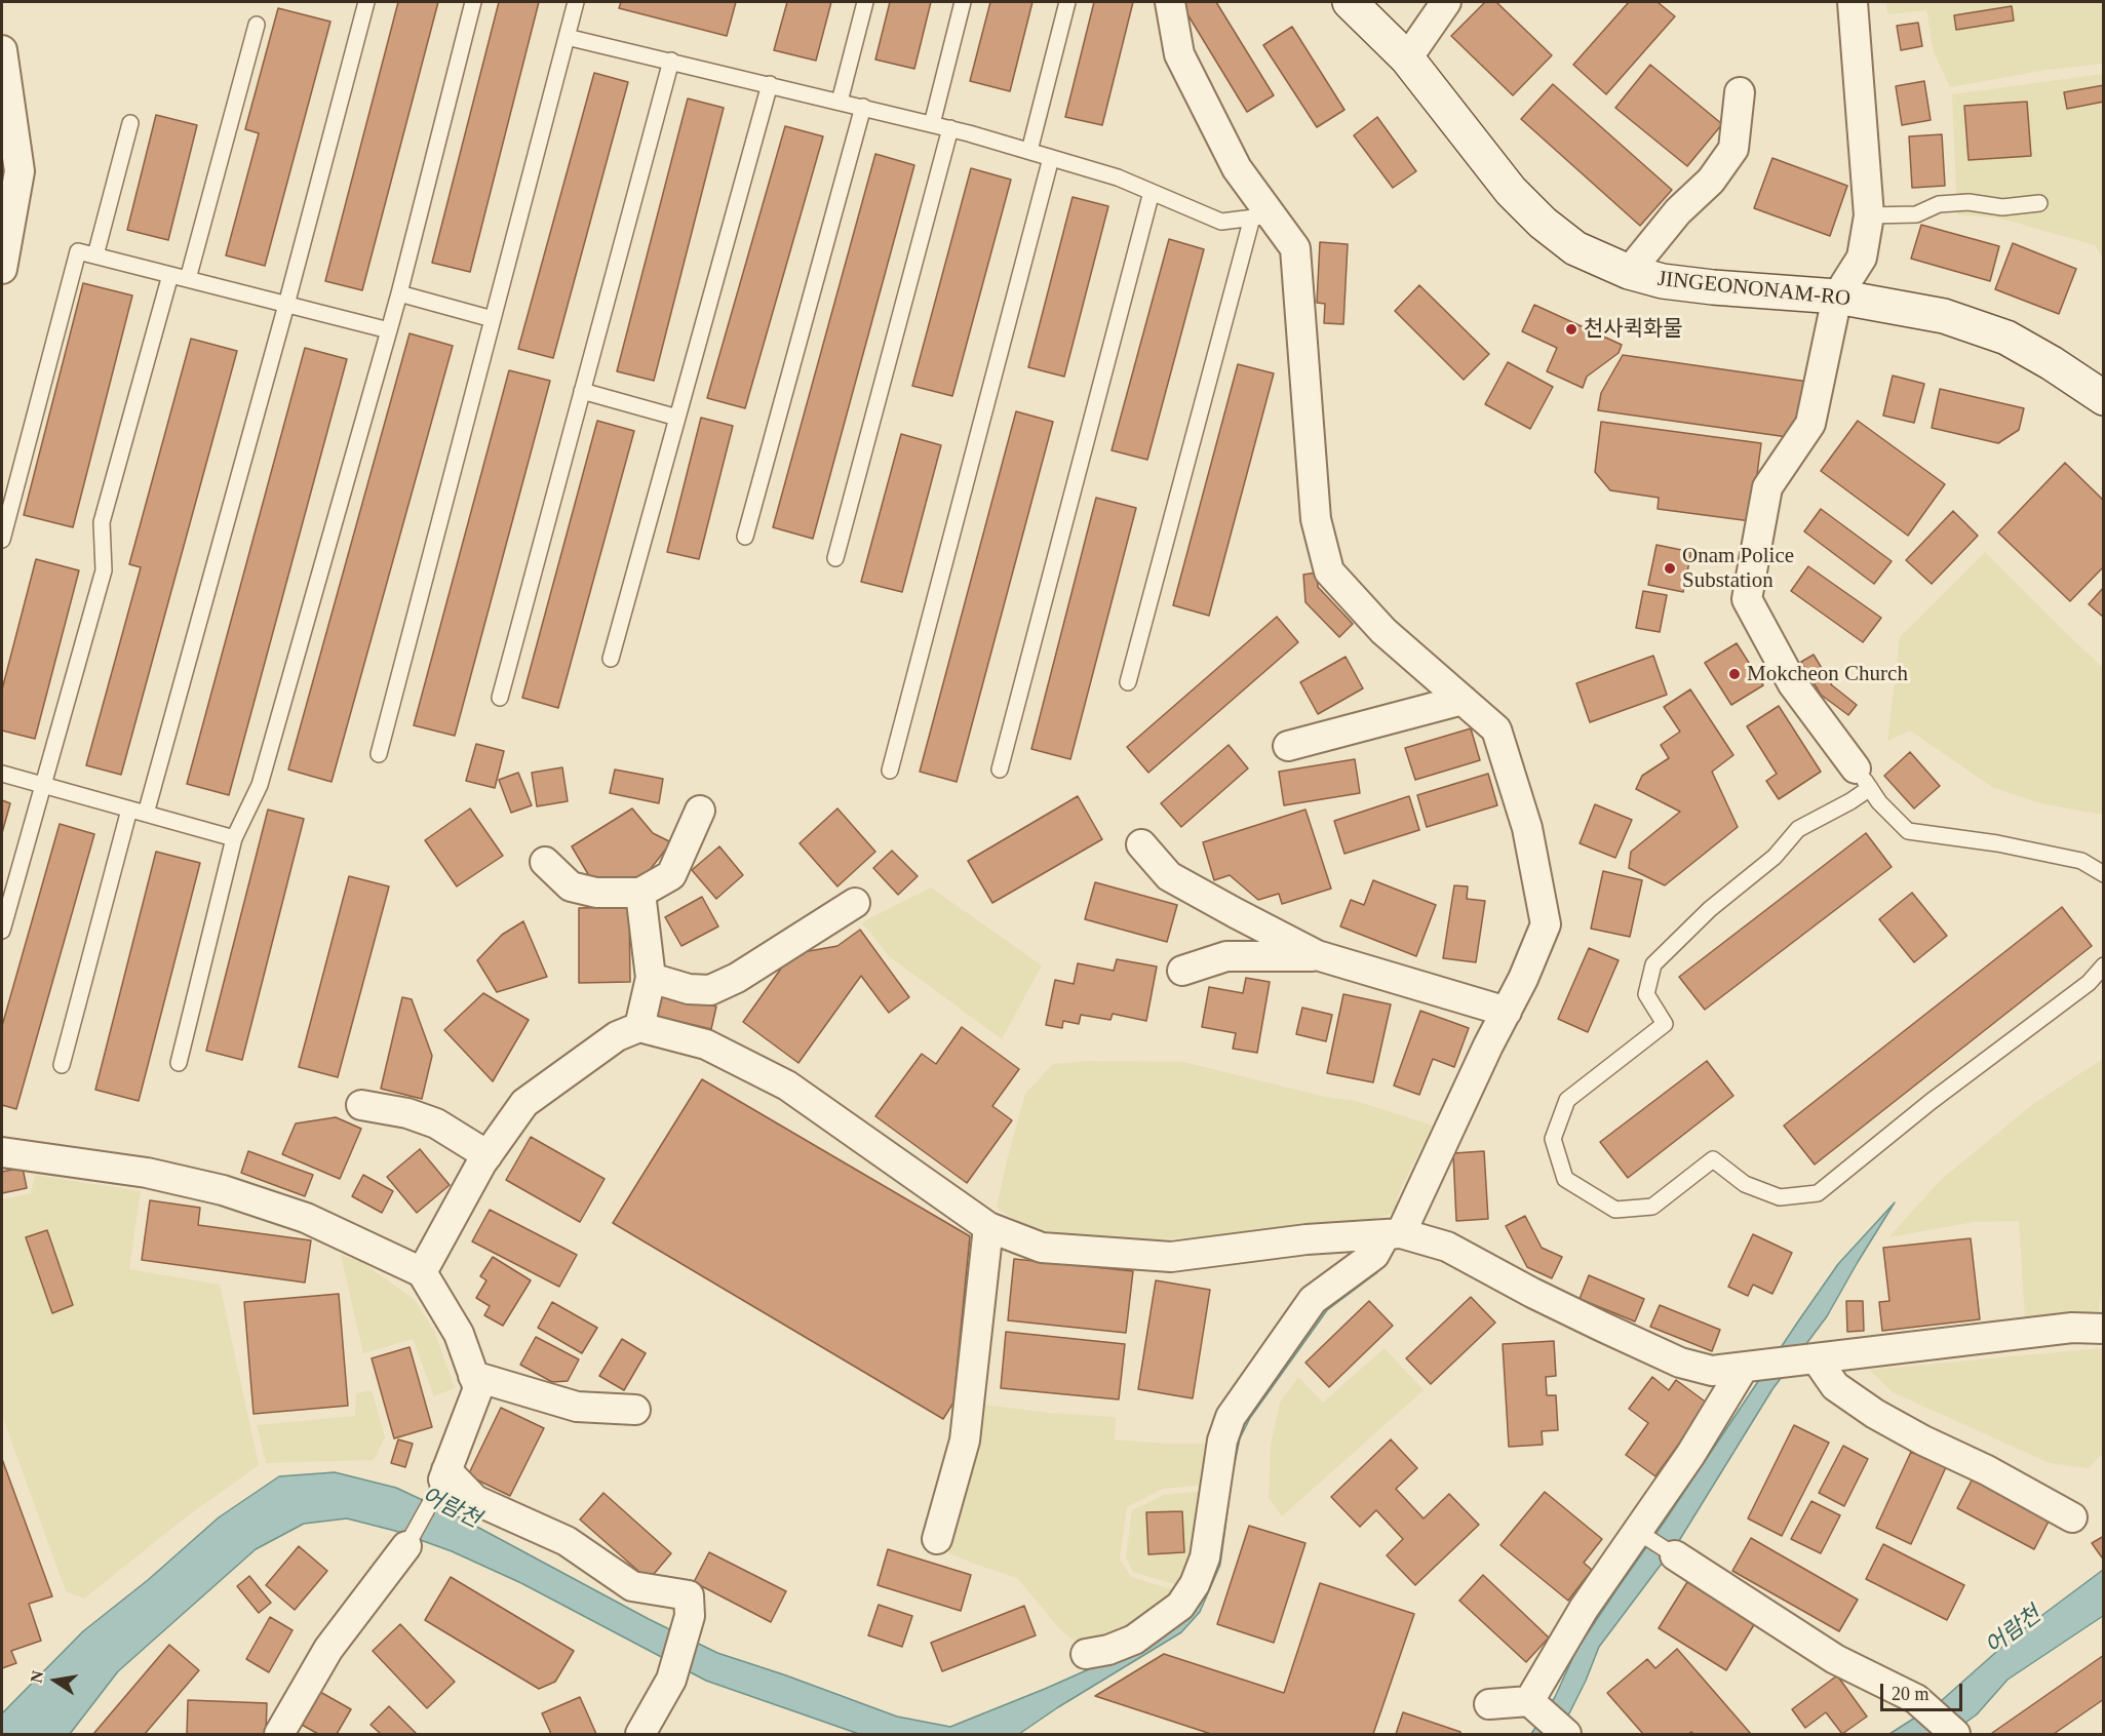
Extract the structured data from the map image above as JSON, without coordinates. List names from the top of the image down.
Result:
{
  "streets": {
    "main road": ["JINGEONONAM-RO"]
  },
  "water": ["어람천"],
  "places": ["천사퀵화물", "Onam Police Substation", "Mokcheon Church"],
  "scale_bar": "20 m",
  "north": "left"
}
